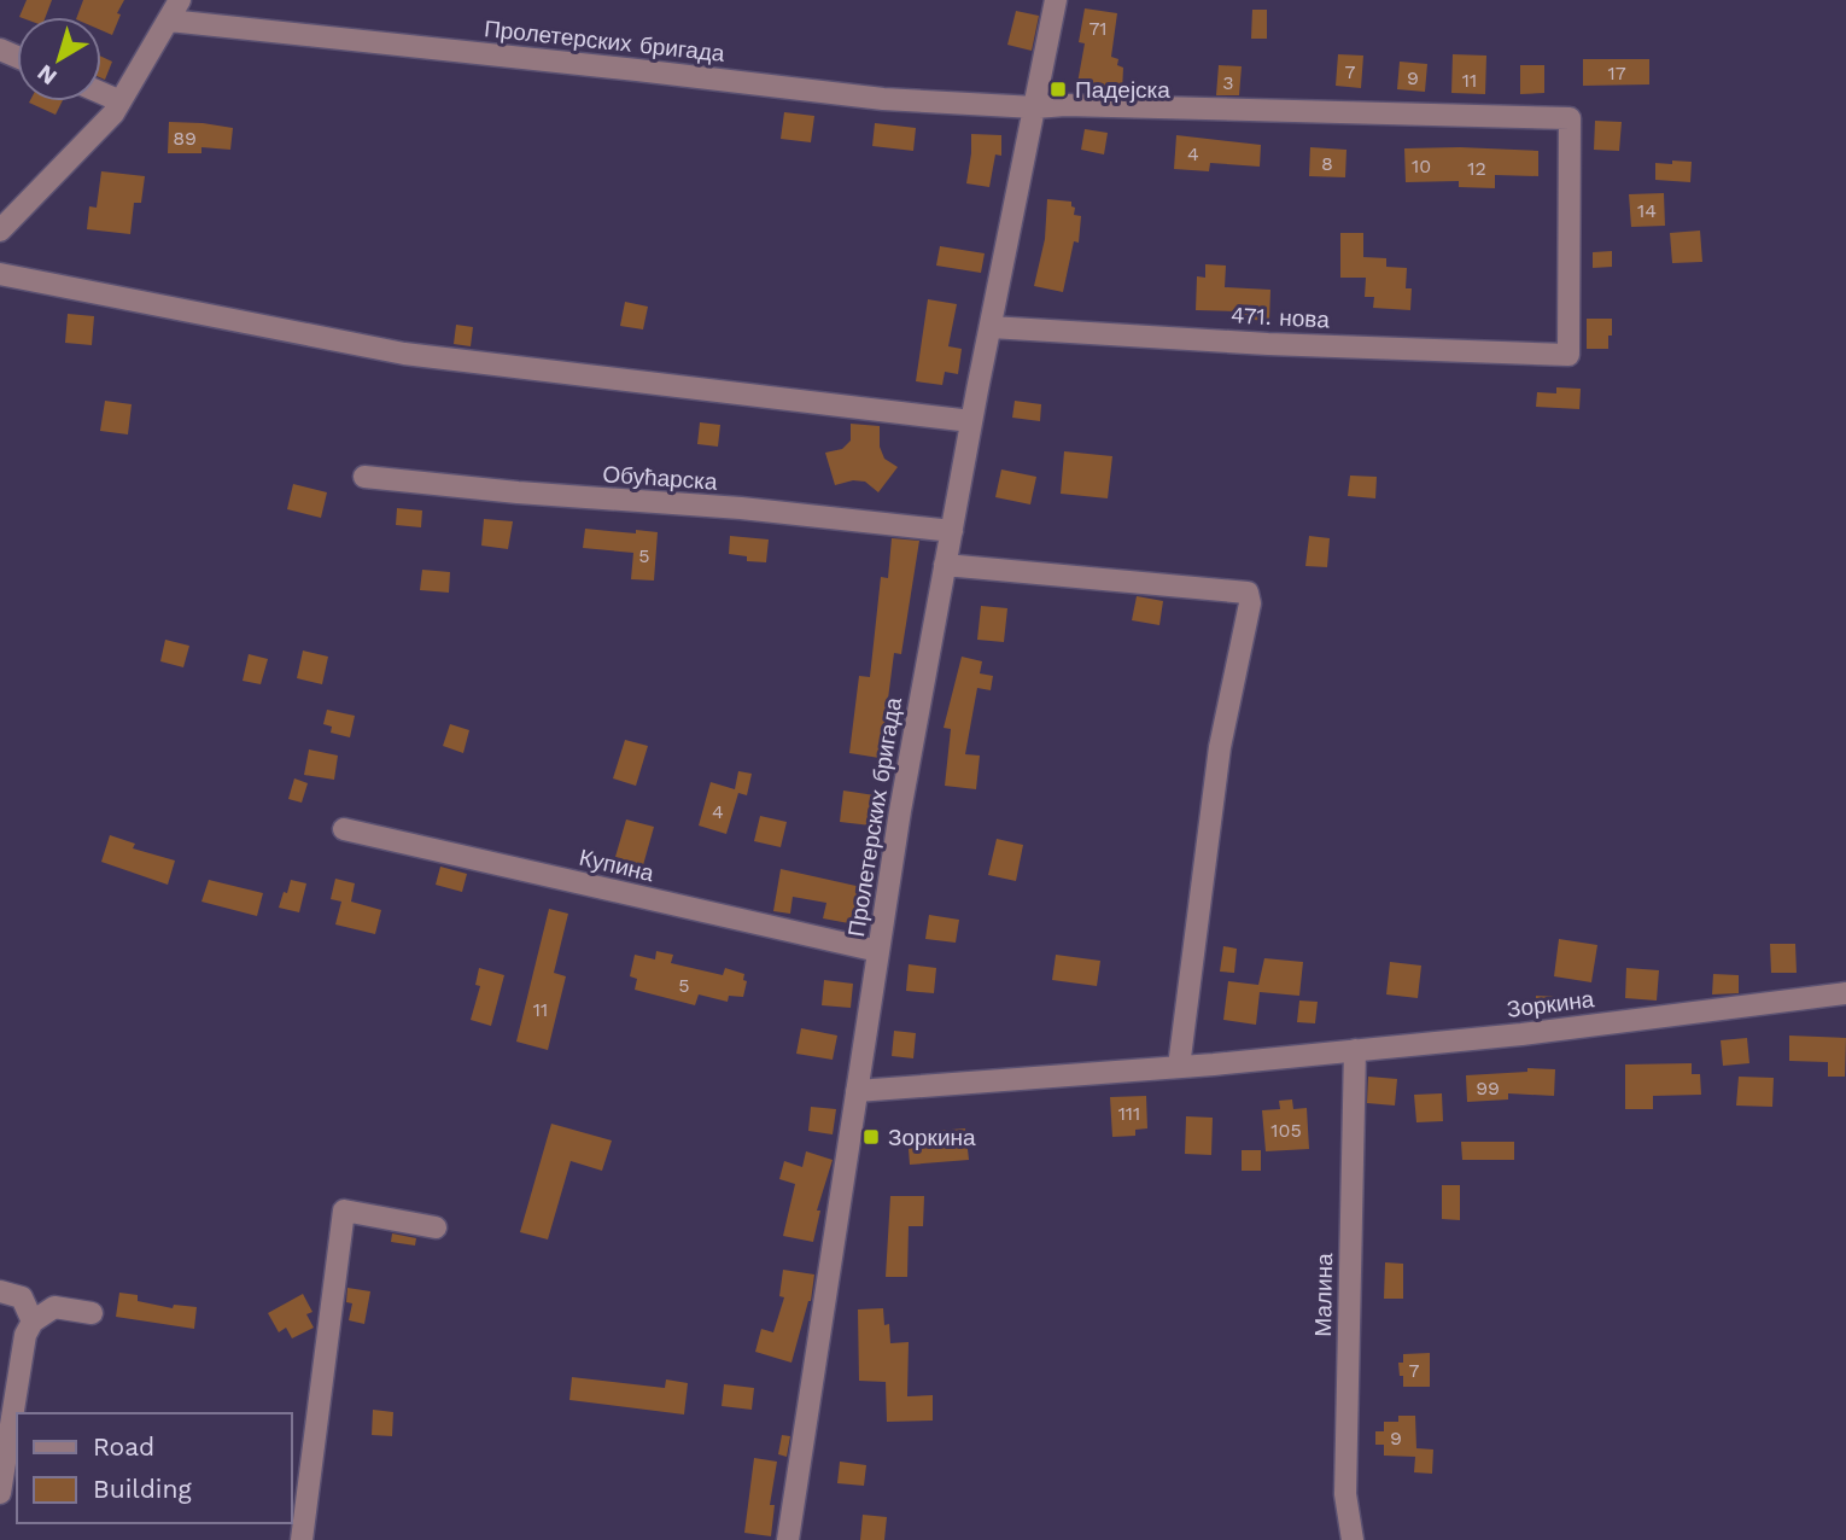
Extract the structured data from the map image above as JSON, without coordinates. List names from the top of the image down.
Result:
{
  "streets": {
    "street": [
      "Пролетерских бригада",
      "471. нова",
      "Обућарска",
      "Купина",
      "Зоркина",
      "Малина"
    ]
  },
  "crossings": [
    ["Пролетерских бригада", "471. нова"],
    ["Пролетерских бригада", "Обућарска"],
    ["Пролетерских бригада", "Купина"],
    ["Пролетерских бригада", "Зоркина"],
    ["Зоркина", "Малина"]
  ],
  "places": {
    "transit": ["Падејска", "Зоркина"]
  },
  "house_numbers": [
    "71",
    "7",
    "17",
    "9",
    "11",
    "3",
    "89",
    "4",
    "8",
    "10",
    "12",
    "14",
    "5",
    "4",
    "5",
    "11",
    "99",
    "111",
    "105",
    "7",
    "9"
  ],
  "legend": ["Road", "Building"],
  "north": "bottom left"
}
